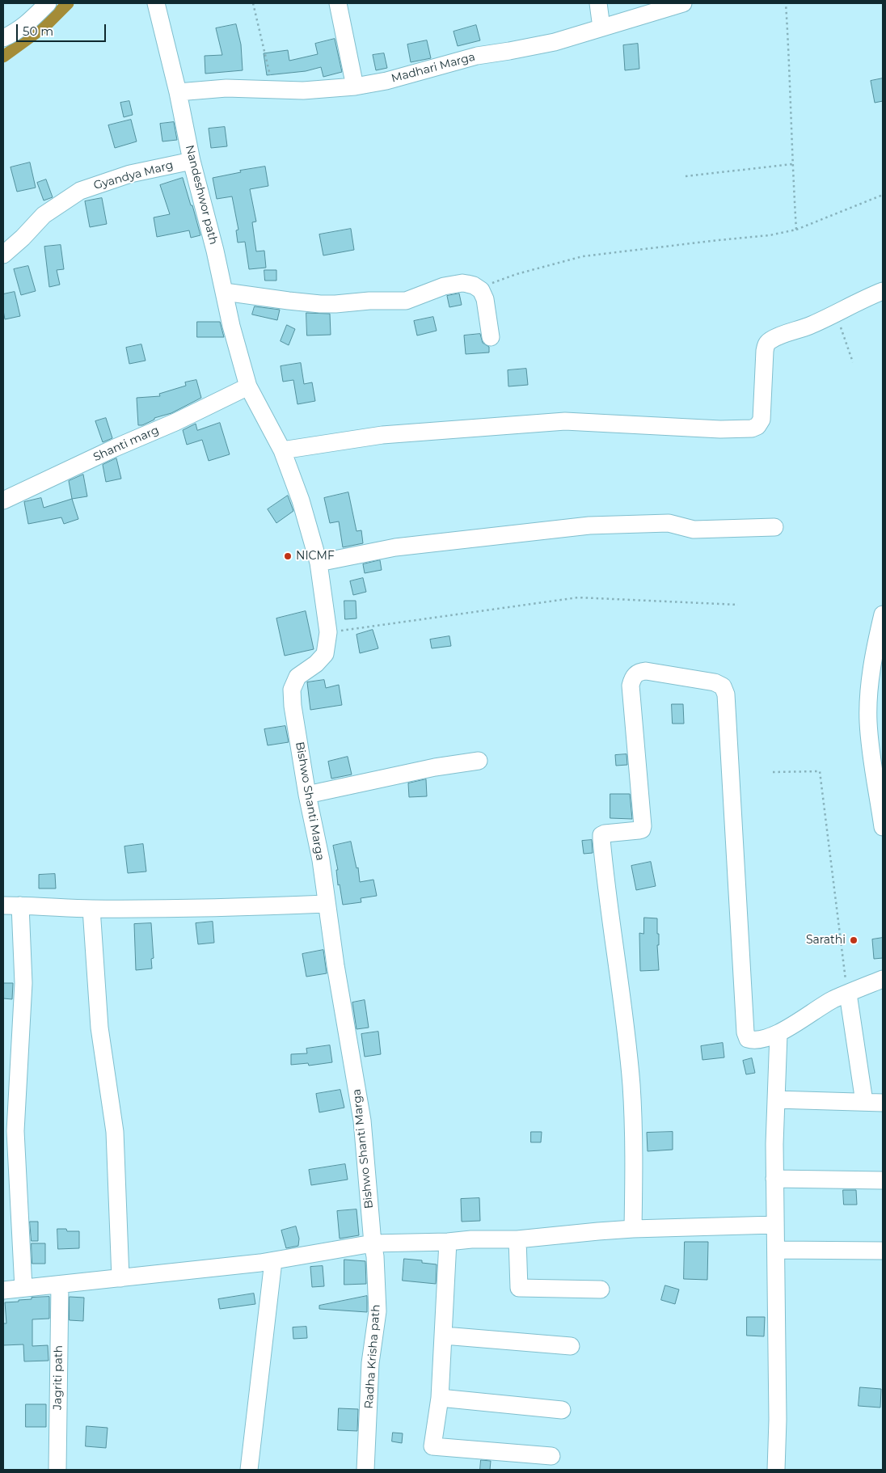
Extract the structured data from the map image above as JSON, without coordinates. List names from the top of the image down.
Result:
{
  "streets": {
    "street": [
      "Madhari Marga",
      "Gyandya Marg",
      "Nandeshwor path",
      "Shanti marg",
      "Bishwo Shanti Marga",
      "Radha Krisha path",
      "Jagriti path"
    ]
  },
  "crossings": [
    ["Madhari Marga", "Nandeshwor path"],
    ["Gyandya Marg", "Nandeshwor path"],
    ["Nandeshwor path", "Shanti marg"],
    ["Nandeshwor path", "Bishwo Shanti Marga"],
    ["Shanti marg", "Bishwo Shanti Marga"],
    ["Bishwo Shanti Marga", "Radha Krisha path"]
  ],
  "places": ["NICMF", "Sarathi"],
  "scale_bar": "50 m"
}
